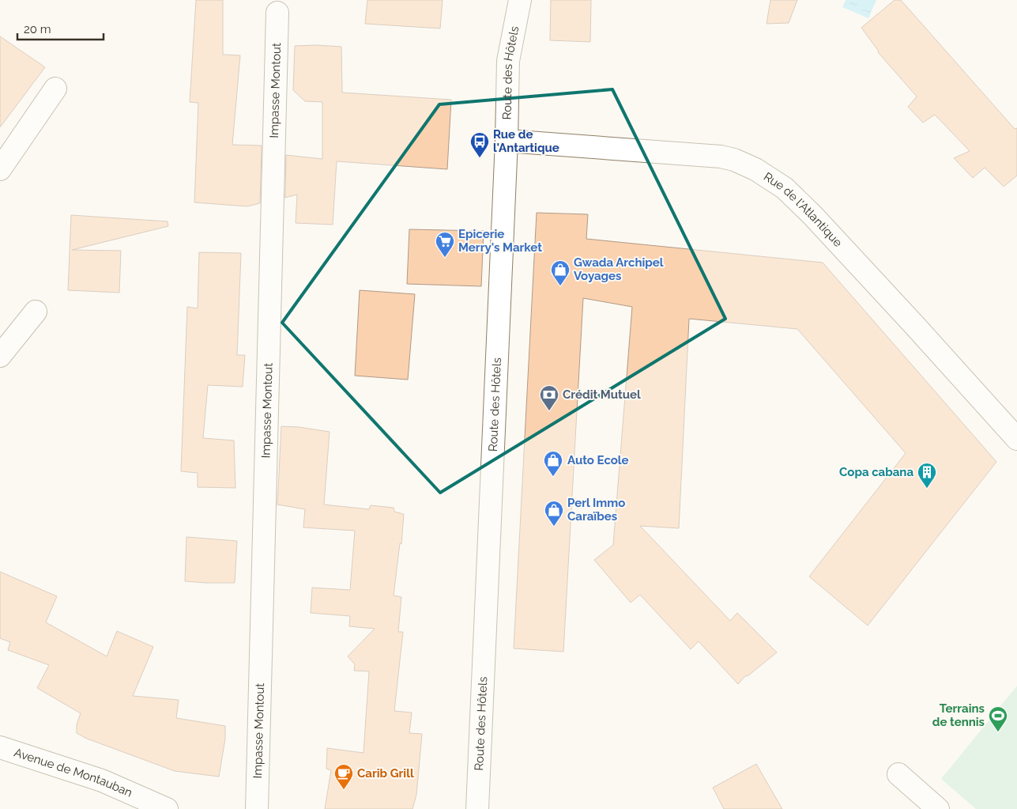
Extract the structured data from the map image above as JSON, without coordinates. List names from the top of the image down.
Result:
{
  "streets": {
    "street": [
      "Route des Hôtels",
      "Impasse Montout",
      "Rue de l'Atlantique",
      "Avenue de Montauban"
    ]
  },
  "crossings": [
    ["Route des Hôtels", "Rue de l'Atlantique"]
  ],
  "places": {
    "bus stop": ["Rue de l'Antartique"],
    "supermarket": ["Epicerie Merry's Market"],
    "shop": ["Gwada Archipel Voyages", "Auto Ecole", "Perl Immo Caraïbes"],
    "bank": ["Crédit Mutuel"],
    "building": ["Copa cabana"],
    "sports": ["Terrains de tennis"],
    "cafe": ["Carib Grill"]
  },
  "scale_bar": "20 m"
}
